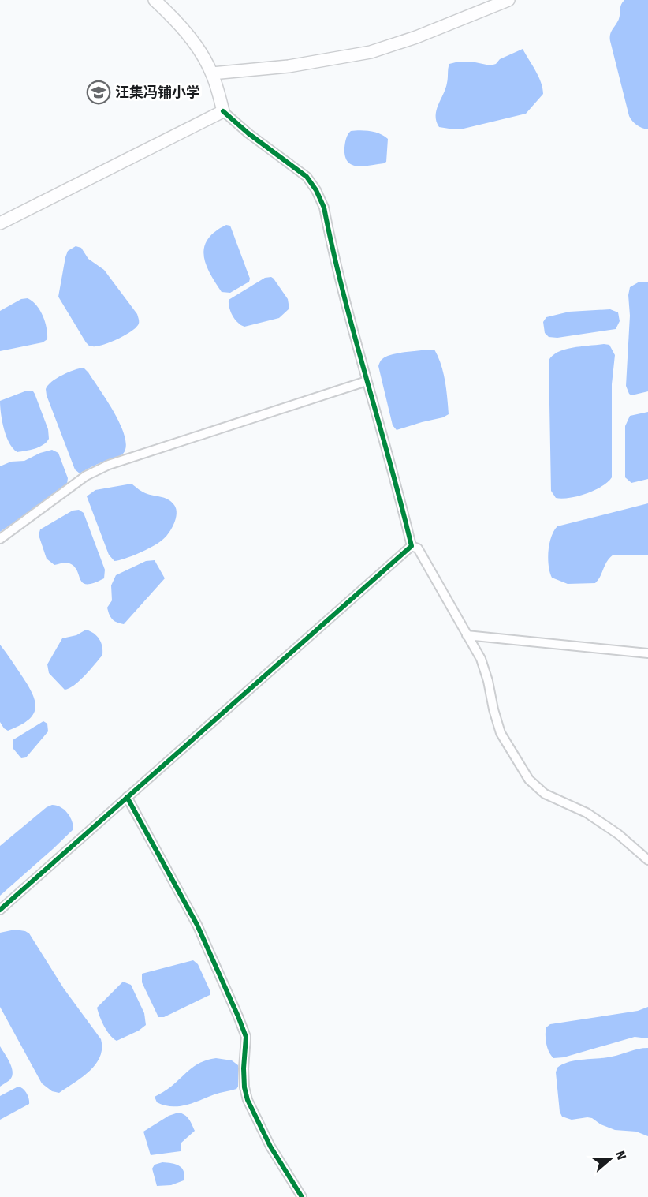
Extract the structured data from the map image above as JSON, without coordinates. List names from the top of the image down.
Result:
{
  "places": {
    "school or university": ["汪集冯铺小学"]
  },
  "north": "right"
}
